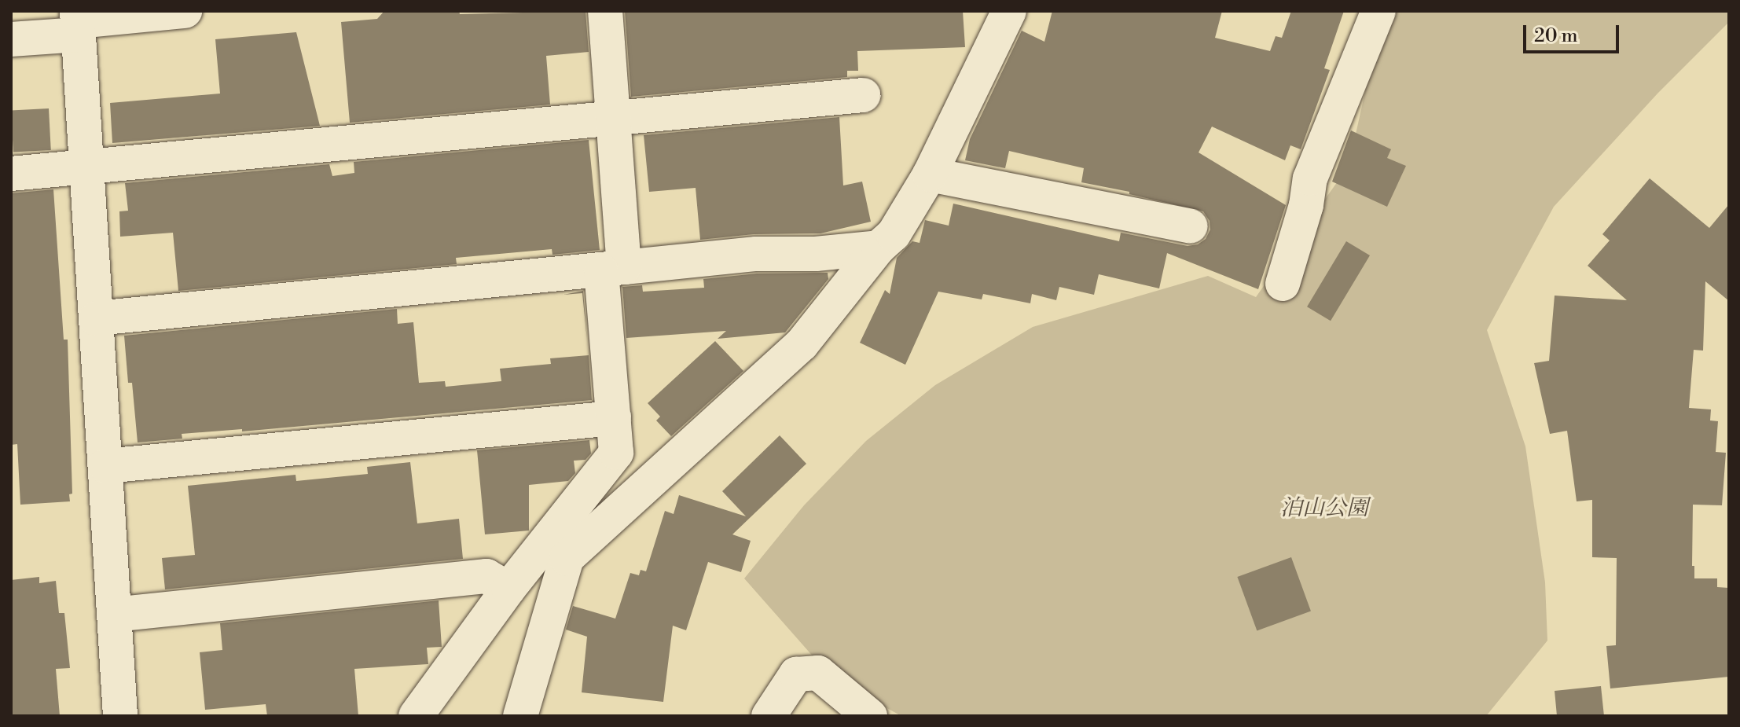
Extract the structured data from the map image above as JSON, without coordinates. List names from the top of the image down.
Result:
{
  "parks": ["泊山公園"],
  "scale_bar": "20 m"
}
